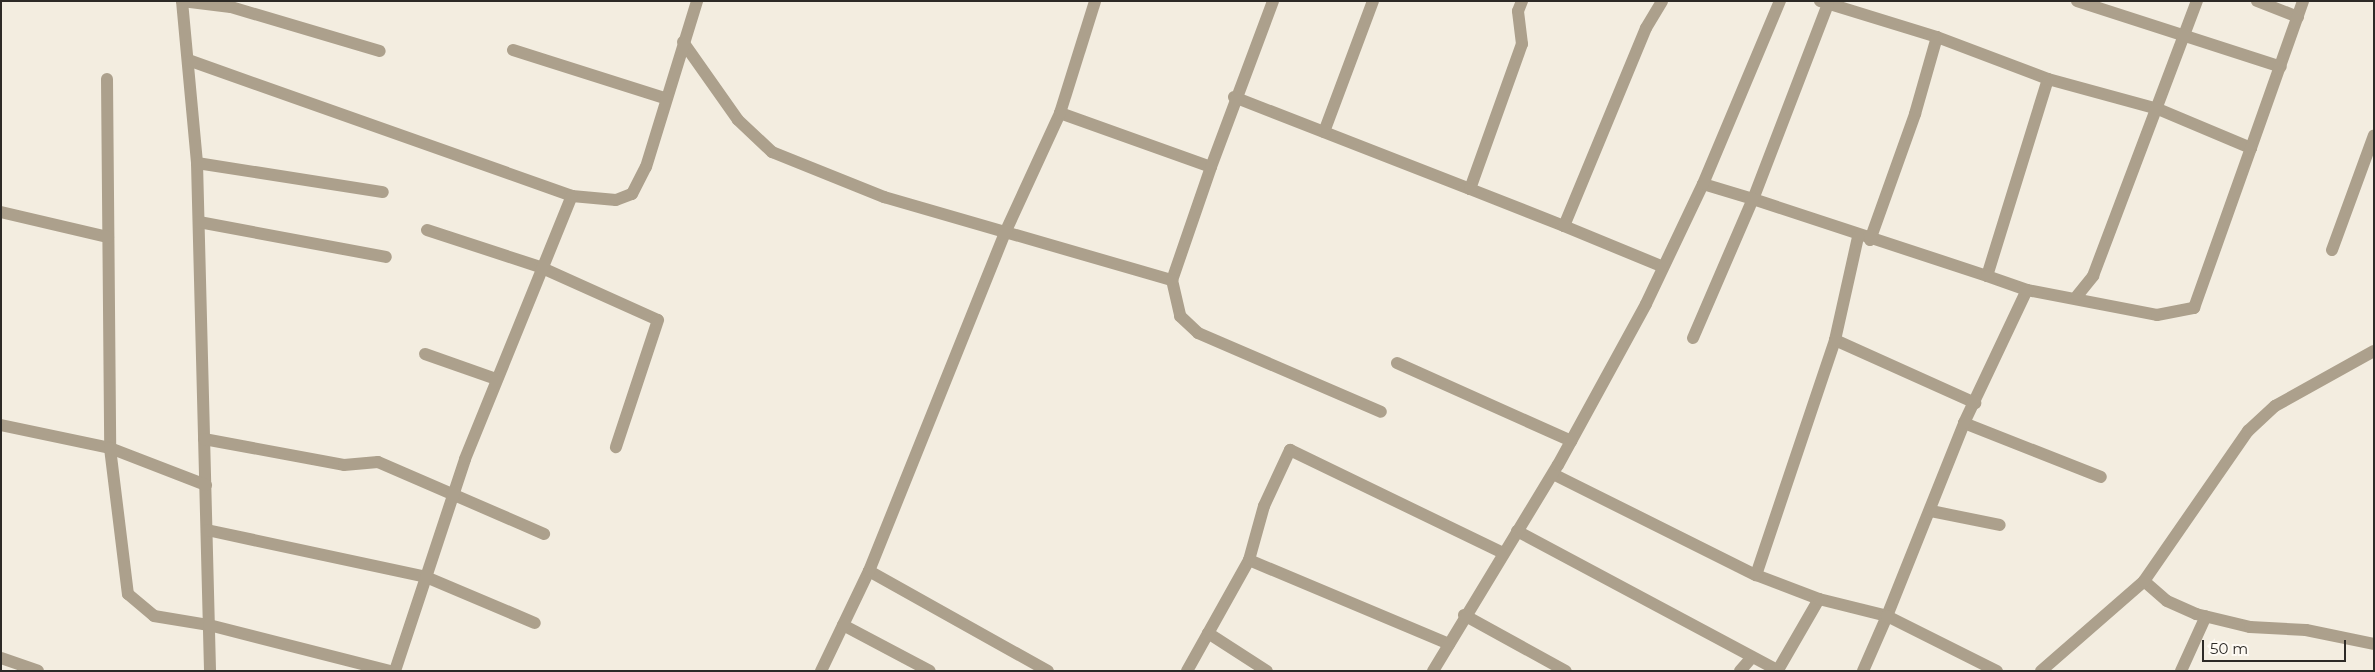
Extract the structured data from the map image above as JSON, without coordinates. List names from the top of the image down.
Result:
{
  "scale_bar": "50 m"
}
